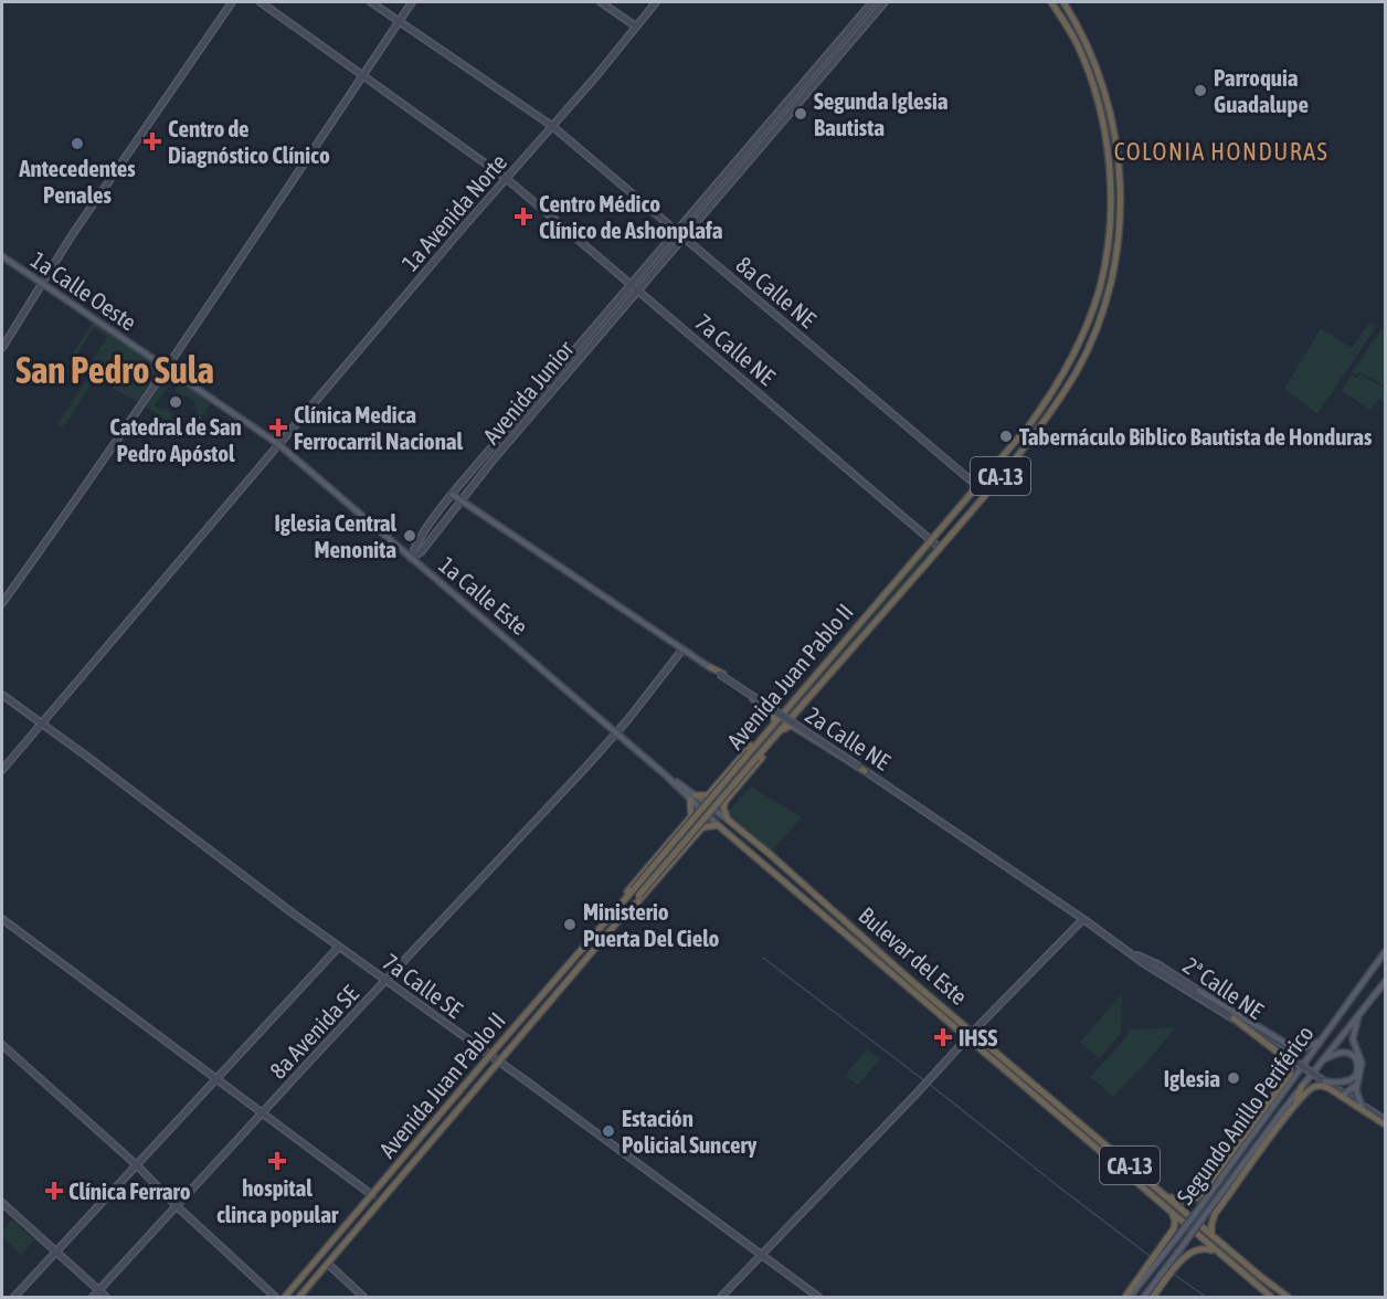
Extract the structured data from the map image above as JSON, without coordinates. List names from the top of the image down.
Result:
{
  "streets": {
    "highway": ["CA-13", "Avenida Juan Pablo II", "Bulevar del Este"],
    "main road": [
      "1a Calle Oeste",
      "1a Calle Este",
      "2a Calle NE",
      "Segundo Anillo Periférico"
    ],
    "street": [
      "1a Avenida Norte",
      "8a Calle NE",
      "7a Calle NE",
      "Avenida Junior",
      "7a Calle SE",
      "2ª Calle NE",
      "8a Avenida SE"
    ]
  },
  "crossings": [
    ["1a Avenida Norte", "1a Calle Oeste"],
    ["1a Avenida Norte", "8a Calle NE"],
    ["1a Avenida Norte", "7a Calle NE"],
    ["1a Avenida Norte", "1a Calle Este"],
    ["1a Avenida Norte", "7a Calle SE"],
    ["1a Calle Oeste", "1a Calle Este"],
    ["8a Calle NE", "Avenida Junior"],
    ["8a Calle NE", "Avenida Juan Pablo II"],
    ["7a Calle NE", "Avenida Junior"],
    ["7a Calle NE", "Avenida Juan Pablo II"],
    ["Avenida Junior", "1a Calle Este"],
    ["Avenida Junior", "2a Calle NE"],
    ["1a Calle Este", "Bulevar del Este"],
    ["1a Calle Este", "8a Avenida SE"],
    ["Avenida Juan Pablo II", "7a Calle SE"],
    ["2a Calle NE", "2ª Calle NE"],
    ["2a Calle NE", "8a Avenida SE"],
    ["7a Calle SE", "8a Avenida SE"]
  ],
  "districts": ["COLONIA HONDURAS", "San Pedro Sula"],
  "places": {
    "other": [
      "Parroquia Guadalupe",
      "Segunda Iglesia Bautista",
      "Antecedentes Penales",
      "Catedral de San Pedro Apóstol",
      "Tabernáculo Biblico Bautista de Honduras",
      "Iglesia Central Menonita",
      "Ministerio Puerta Del Cielo",
      "Iglesia",
      "Estación Policial Suncery"
    ],
    "health": [
      "Centro de Diagnóstico Clínico",
      "Centro Médico Clínico de Ashonplafa",
      "Clínica Medica Ferrocarril Nacional",
      "IHSS",
      "hospital clinca popular",
      "Clínica Ferraro"
    ]
  }
}
